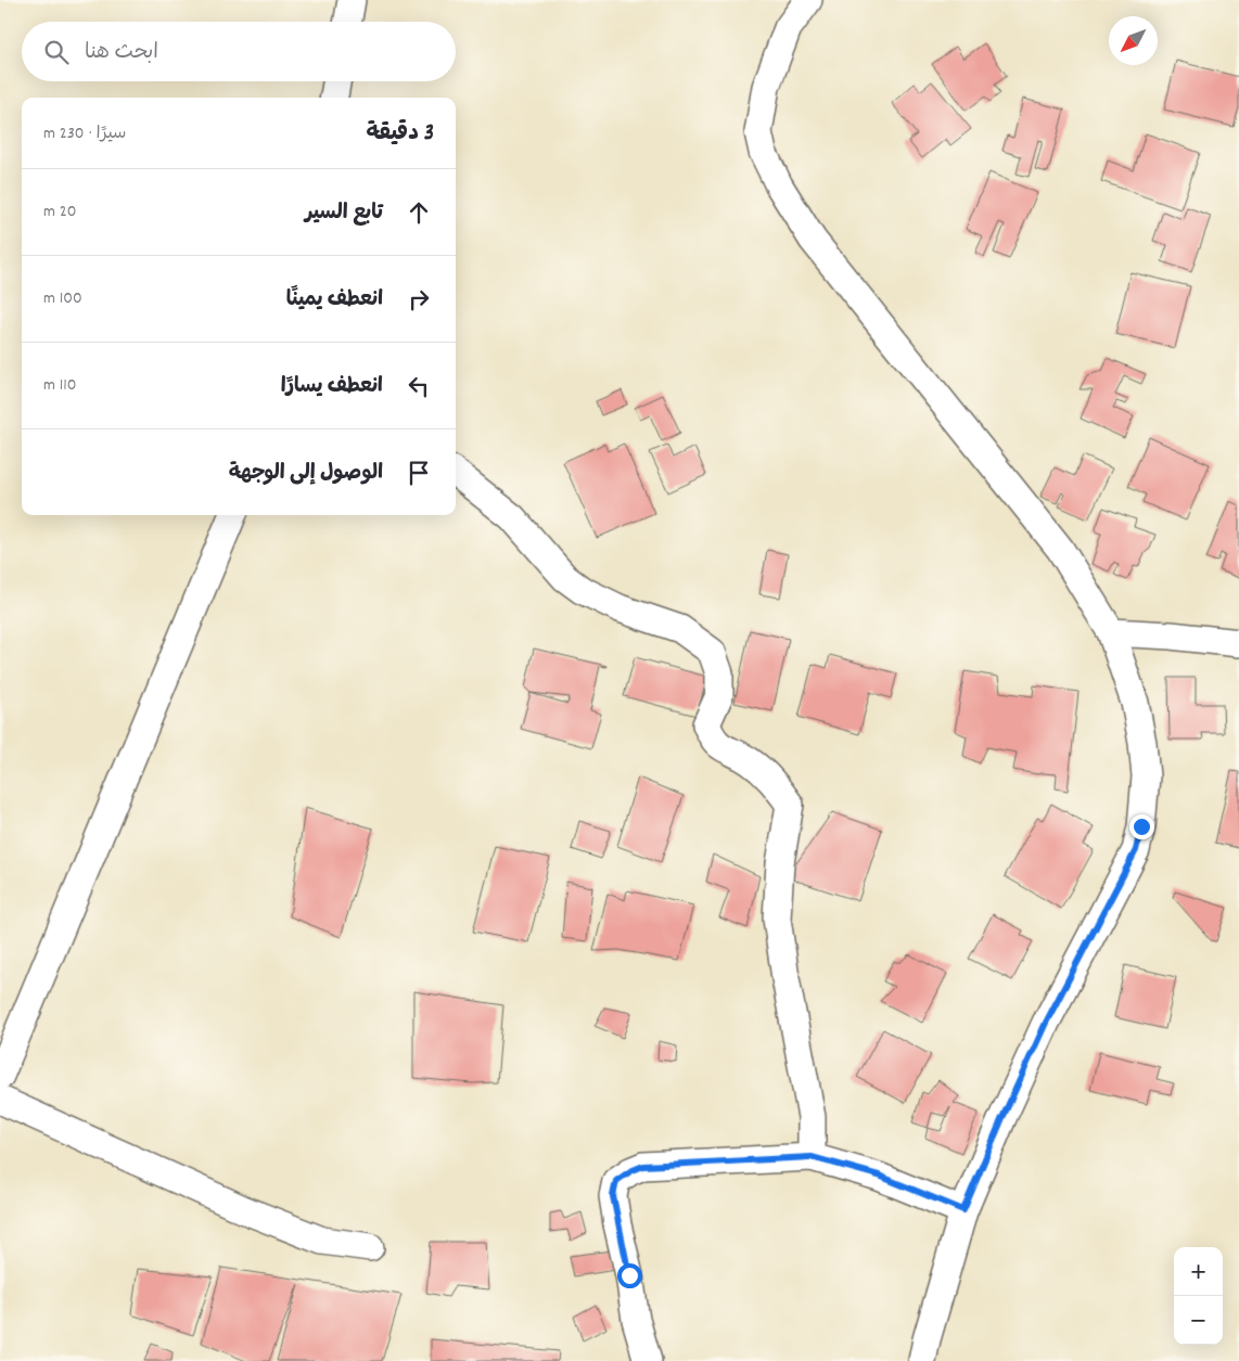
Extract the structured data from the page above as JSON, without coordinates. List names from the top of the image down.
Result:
{
  "north": "bottom left",
  "page": {
    "search": "ابحث هنا",
    "heading": ["3 دقيقة", "سيرًا · 230 m"],
    "list": [
      ["تابع السير", "20 m"],
      ["انعطف يمينًا", "100 m"],
      ["انعطف يسارًا", "110 m"],
      "الوصول إلى الوجهة"
    ],
    "map_buttons": ["+", "−"]
  }
}
